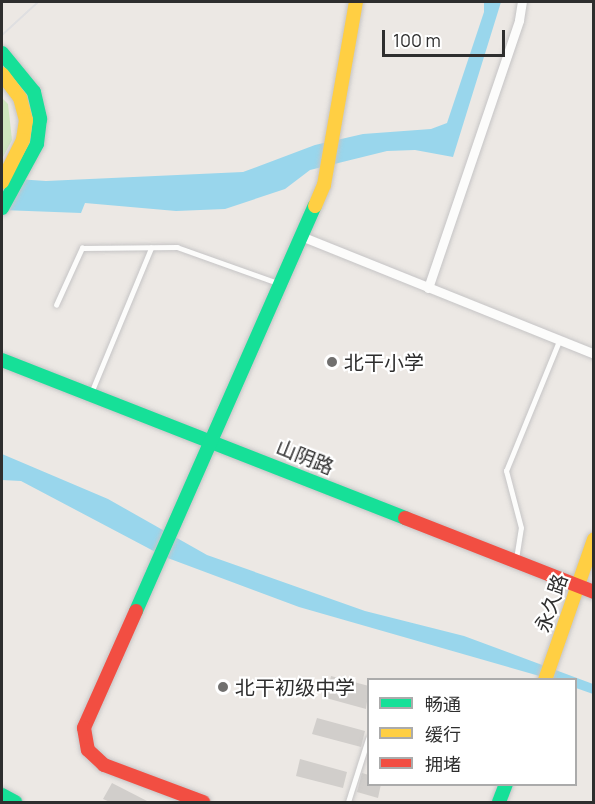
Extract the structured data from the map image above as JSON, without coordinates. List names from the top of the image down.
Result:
{
  "streets": {
    "street": ["山阴路", "永久路"]
  },
  "crossings": [
    ["山阴路", "永久路"]
  ],
  "places": ["北干小学", "北干初级中学"],
  "legend": ["畅通", "缓行", "拥堵"],
  "scale_bar": "100 m"
}
